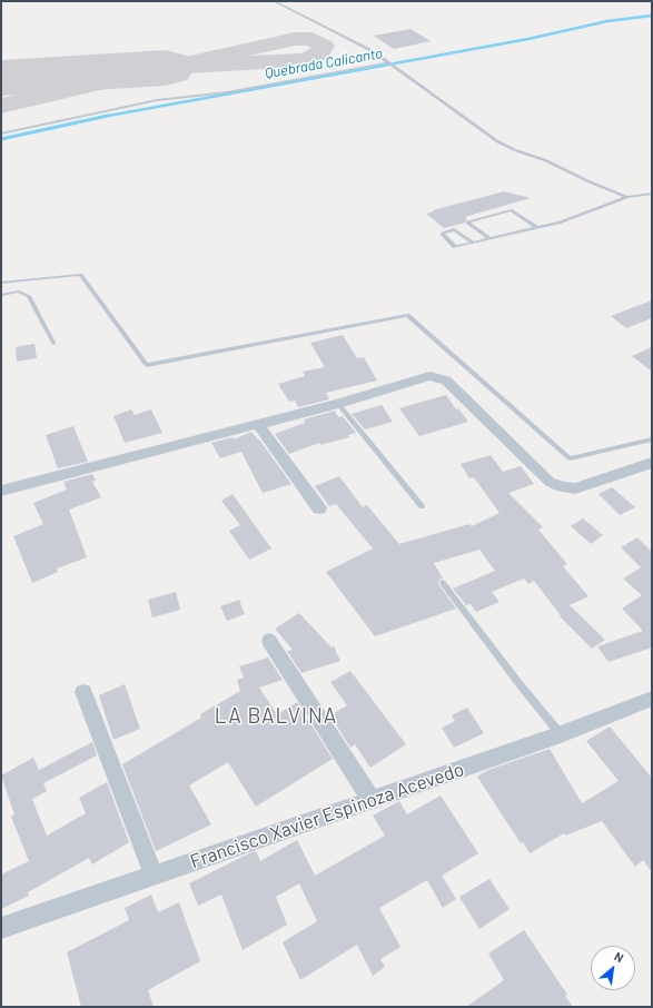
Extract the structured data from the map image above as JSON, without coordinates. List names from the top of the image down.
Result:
{
  "streets": {
    "street": ["Francisco Xavier Espinoza Acevedo"]
  },
  "districts": ["LA BALVINA"],
  "water": ["Quebrada Calicanto"],
  "north": "top right"
}
